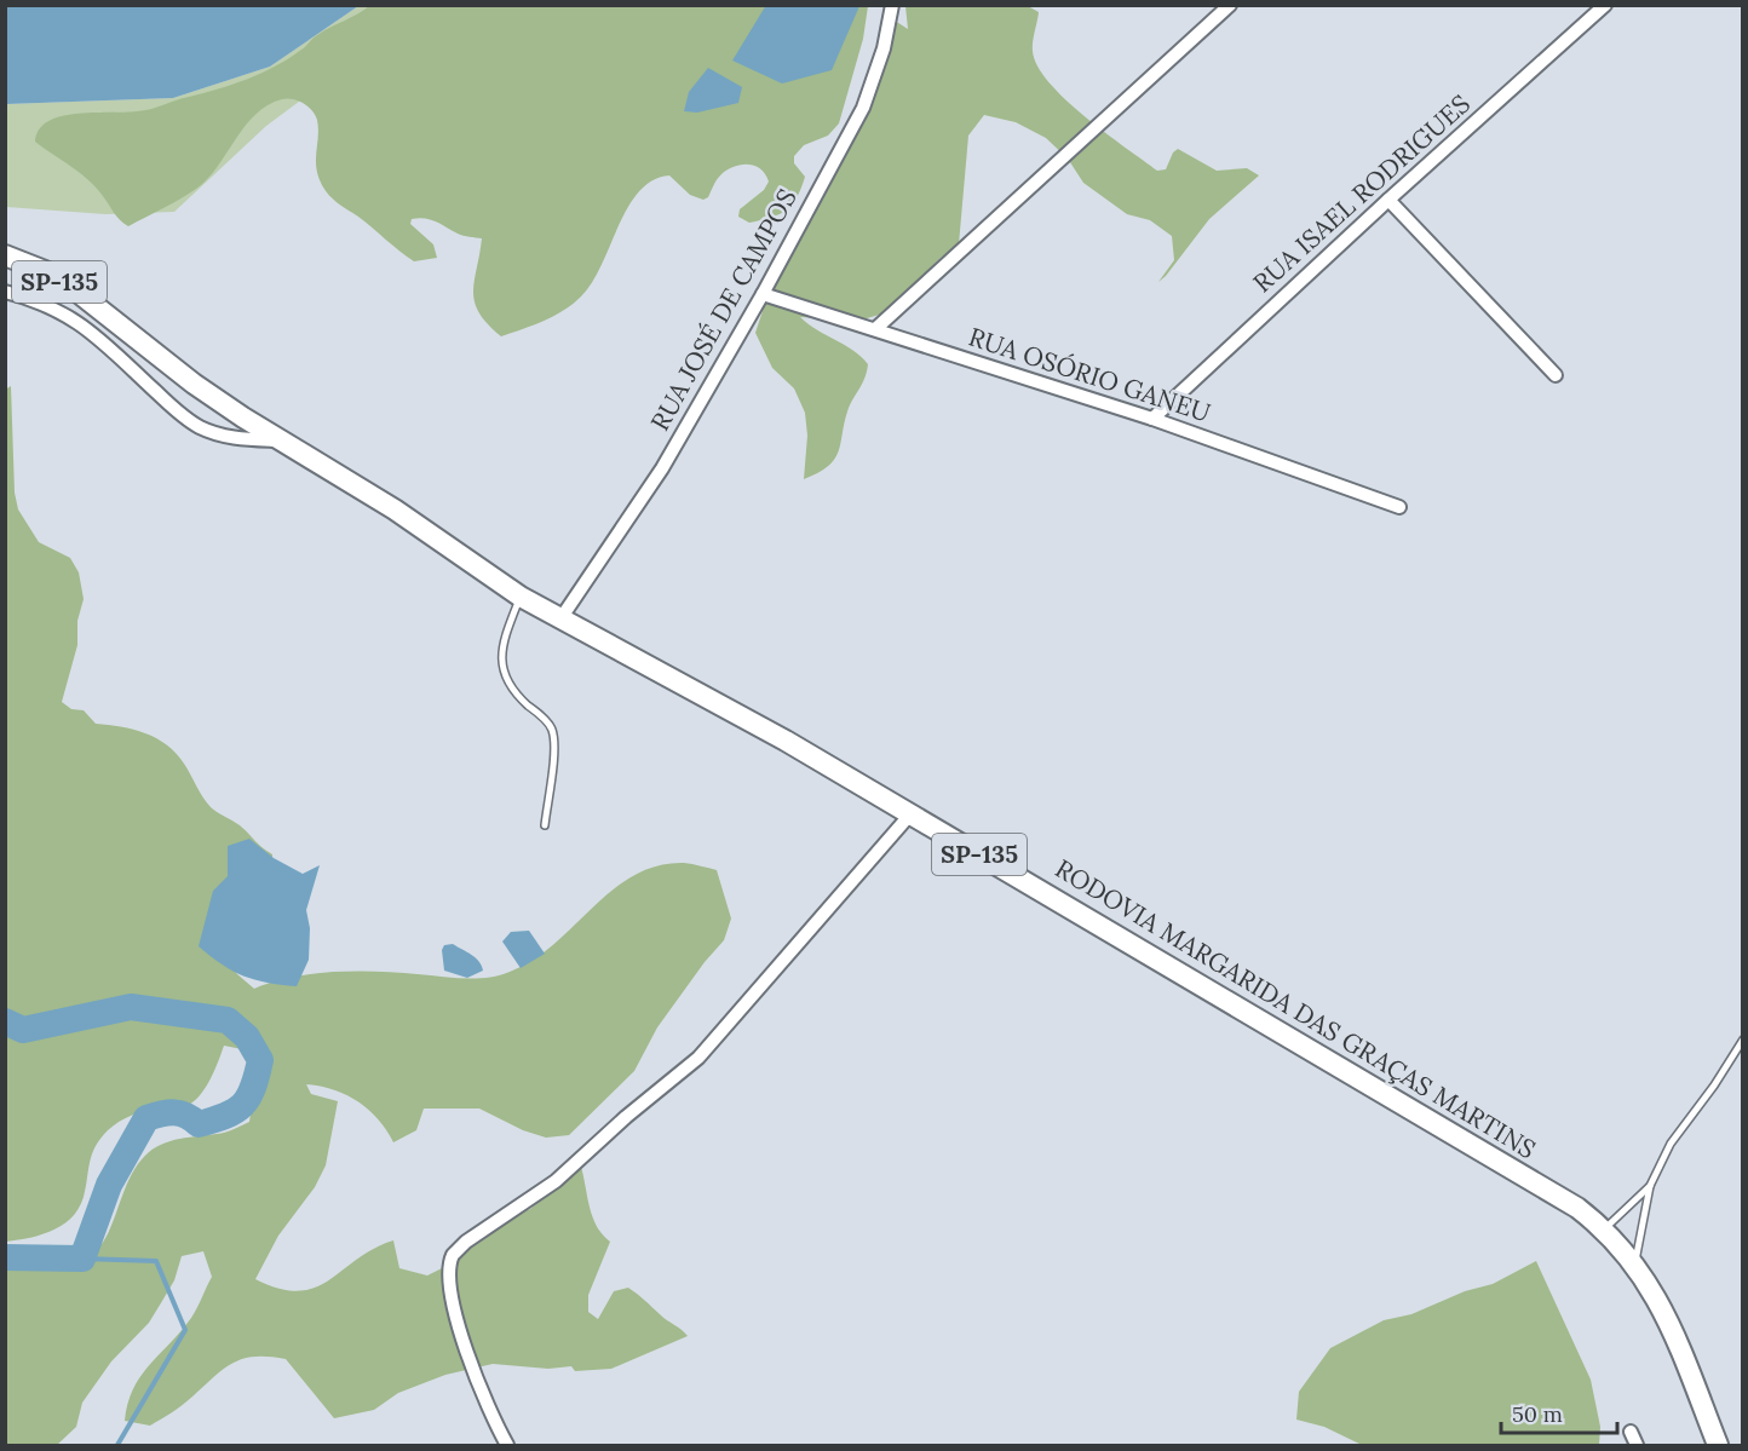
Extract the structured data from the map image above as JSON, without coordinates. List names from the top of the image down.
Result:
{
  "streets": {
    "main road": ["SP-135", "RODOVIA MARGARIDA DAS GRAÇAS MARTINS"],
    "street": ["RUA ISAEL RODRIGUES", "RUA JOSÉ DE CAMPOS", "RUA OSÓRIO GANEU"]
  },
  "crossings": [
    ["RUA ISAEL RODRIGUES", "RUA OSÓRIO GANEU"],
    ["RUA JOSÉ DE CAMPOS", "RUA OSÓRIO GANEU"],
    ["RUA JOSÉ DE CAMPOS", "RODOVIA MARGARIDA DAS GRAÇAS MARTINS"]
  ],
  "scale_bar": "50 m"
}
